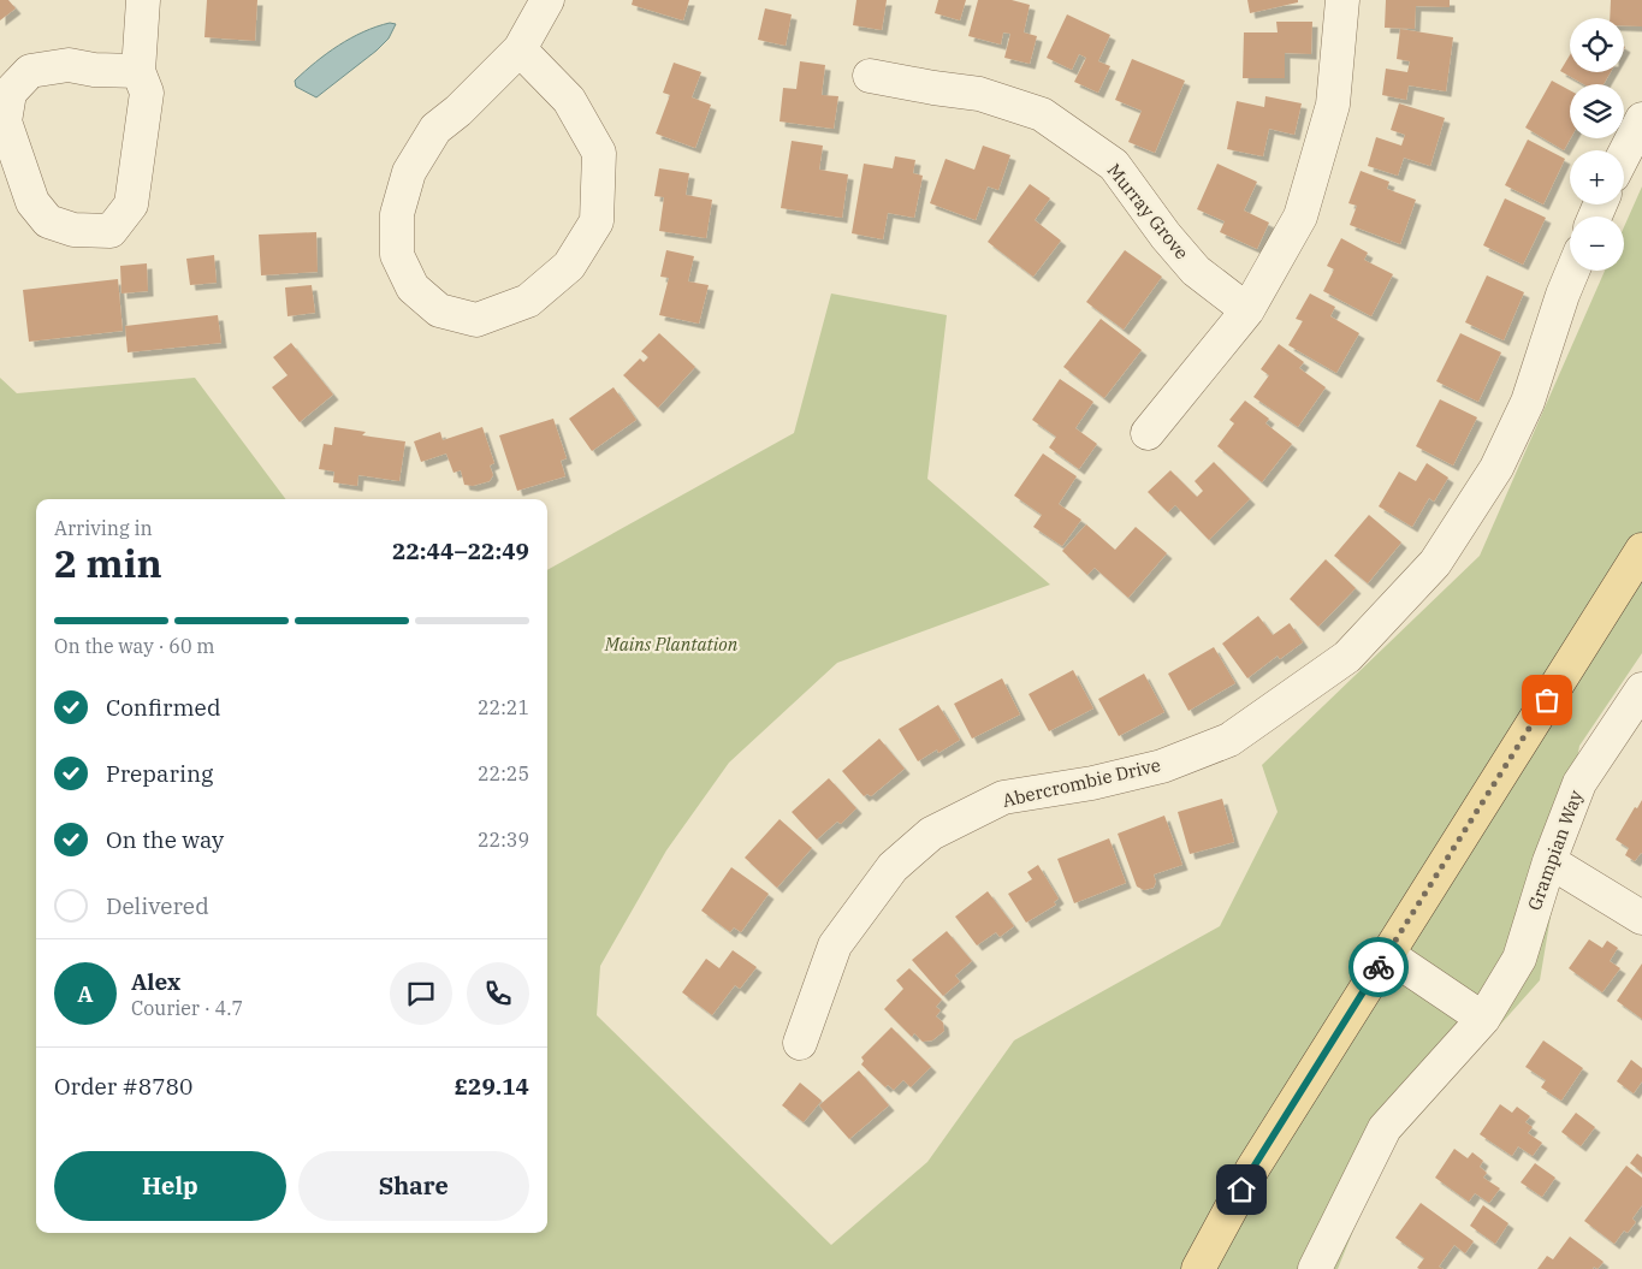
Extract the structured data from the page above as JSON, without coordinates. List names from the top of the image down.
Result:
{
  "streets": {
    "street": ["Murray Grove", "Abercrombie Drive", "Grampian Way"]
  },
  "parks": ["Mains Plantation"],
  "page": {
    "map_buttons": ["+", "−"],
    "heading": ["2 min", "Arriving in", "22:44–22:49"],
    "panel": [
      "Alex",
      "Courier · 4.7",
      "Order #8780",
      "£29.14"
    ],
    "bar": "On the way · 60 m",
    "list": [
      ["Confirmed", "22:21"],
      ["Preparing", "22:25"],
      ["On the way", "22:39"],
      "Delivered"
    ],
    "round": "A",
    "buttons": ["Help", "Share"]
  }
}
